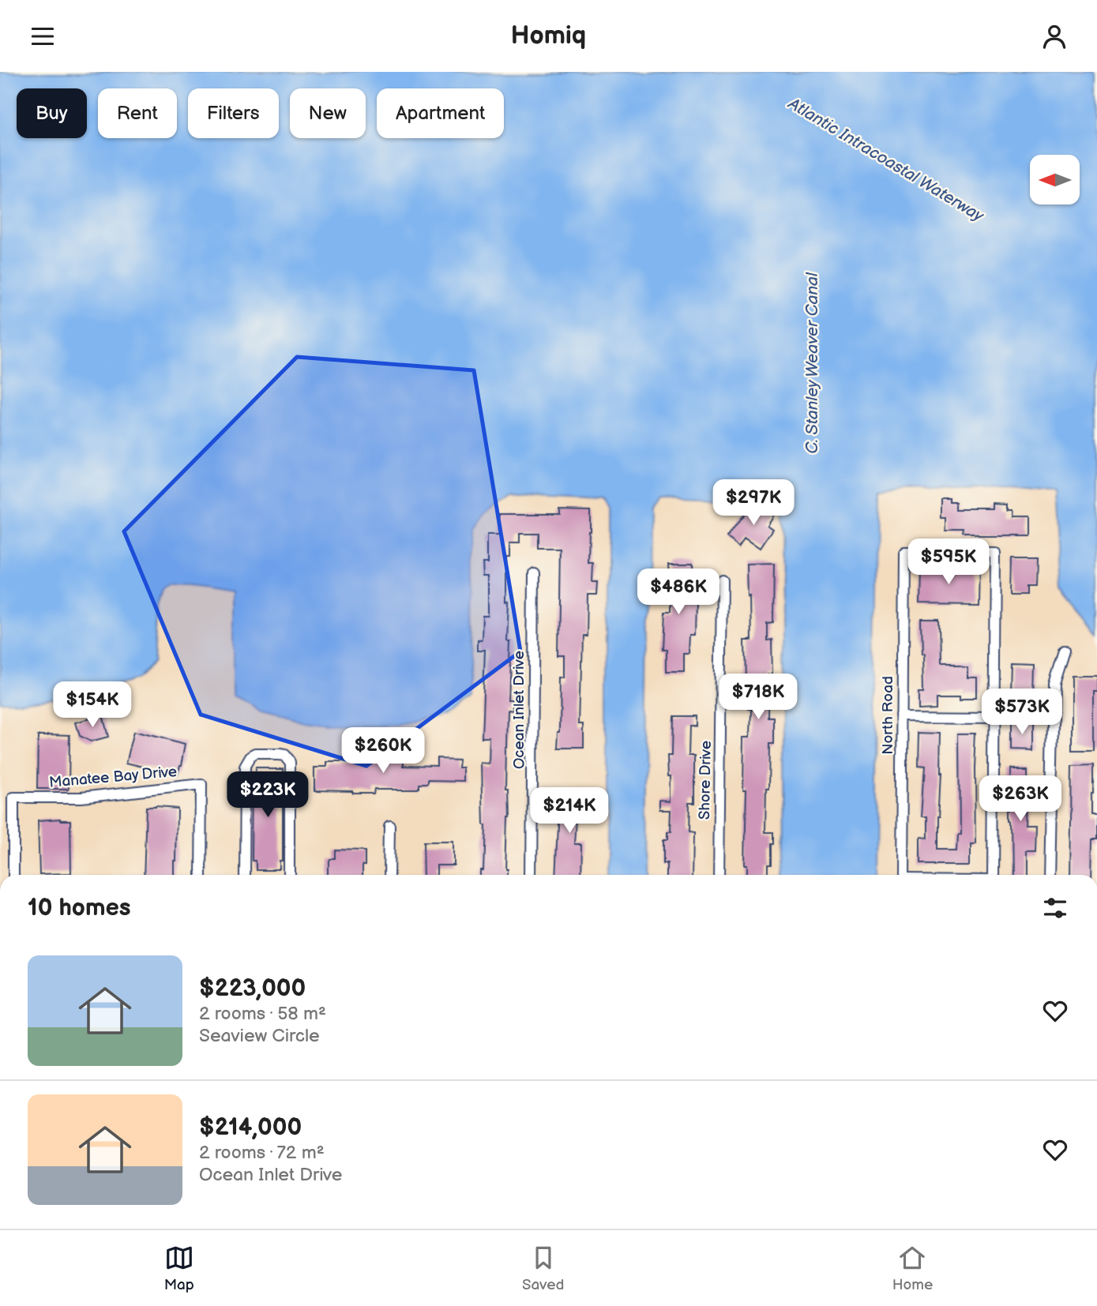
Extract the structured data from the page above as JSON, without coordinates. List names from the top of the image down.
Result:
{
  "streets": {
    "street": [
      "Ocean Inlet Drive",
      "North Road",
      "Manatee Bay Drive",
      "Shore Drive"
    ]
  },
  "water": ["Atlantic Intracoastal Waterway", "C. Stanley Weaver Canal"],
  "north": "left",
  "page": {
    "header": "Homiq",
    "chip": [
      "Buy",
      "Rent",
      "Filters",
      "New",
      "Apartment"
    ],
    "price": [
      "$297K",
      "$595K",
      "$486K",
      "$718K",
      "$154K",
      "$573K",
      "$260K",
      "$223K",
      "$263K",
      "$214K"
    ],
    "heading": "10 homes",
    "list": [
      {
        "name": "$223,000",
        "note": "2 rooms · 58 m² · Seaview Circle"
      },
      {
        "name": "$214,000",
        "note": "2 rooms · 72 m² · Ocean Inlet Drive"
      }
    ],
    "tabs": ["Map", "Saved", "Home"]
  }
}
